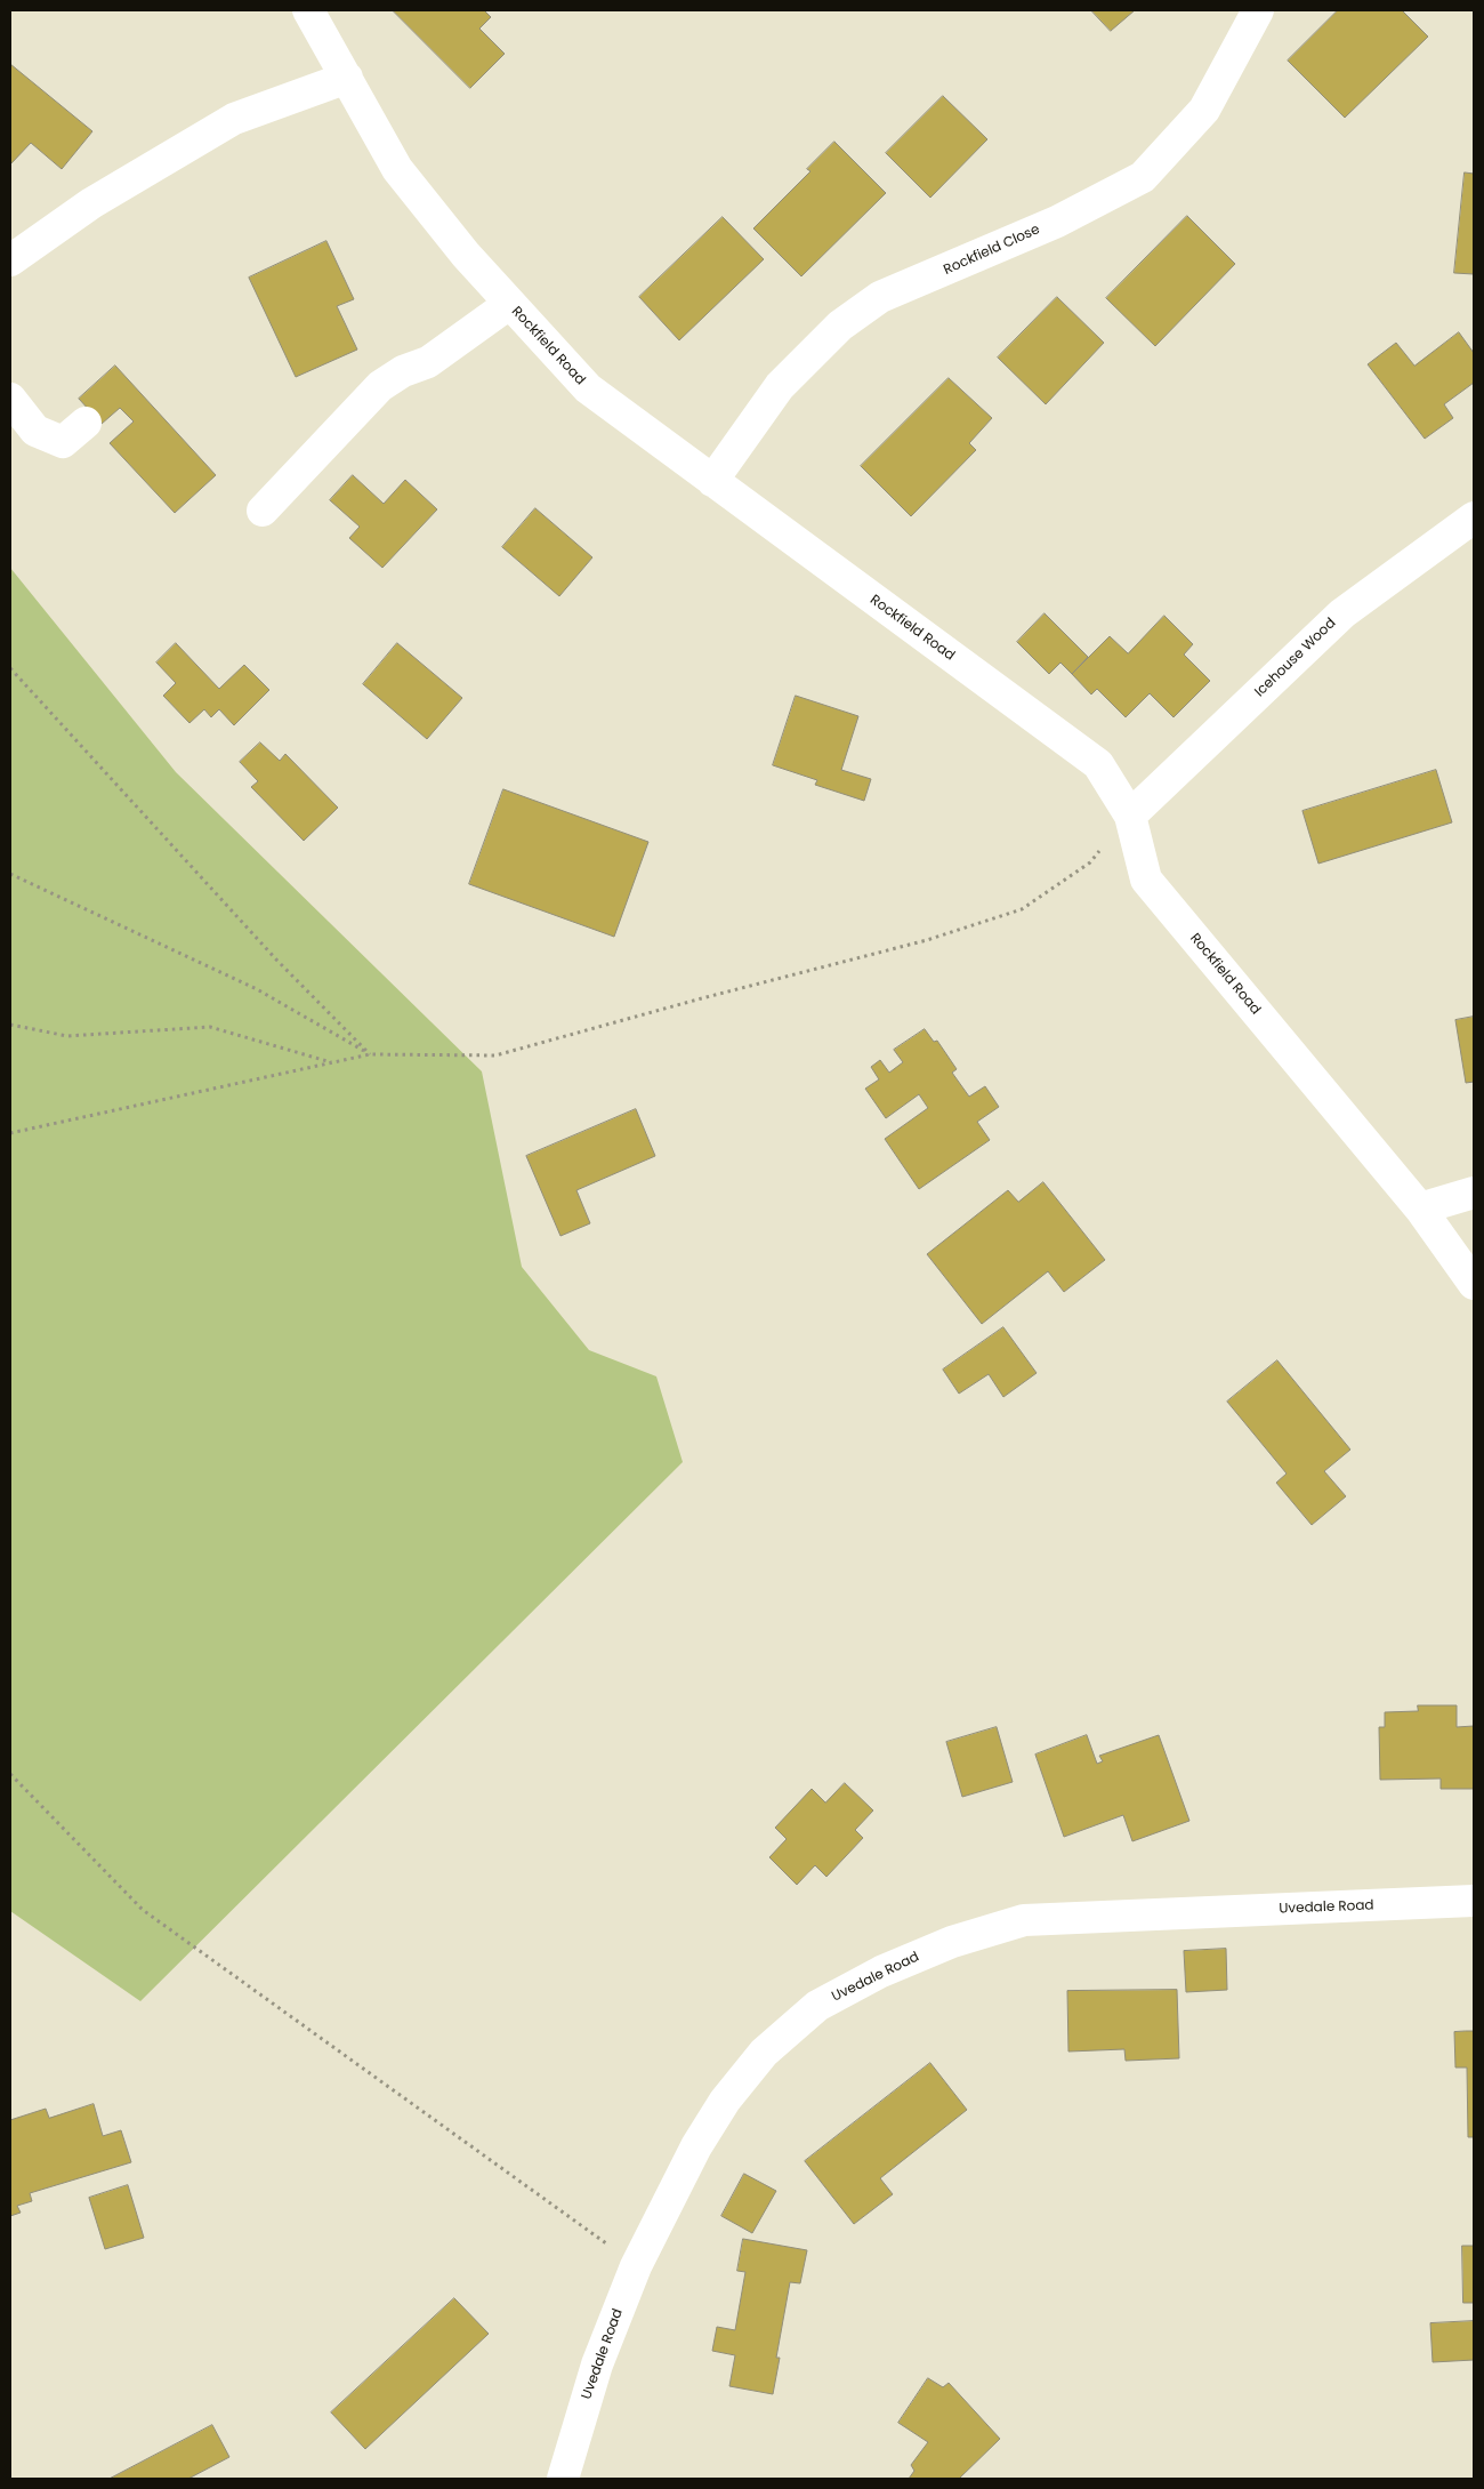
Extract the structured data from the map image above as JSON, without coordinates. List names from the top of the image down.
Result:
{
  "streets": {
    "street": [
      "Rockfield Close",
      "Rockfield Road",
      "Icehouse Wood",
      "Uvedale Road"
    ]
  },
  "crossings": [
    ["Rockfield Close", "Rockfield Road"],
    ["Rockfield Road", "Icehouse Wood"]
  ]
}
